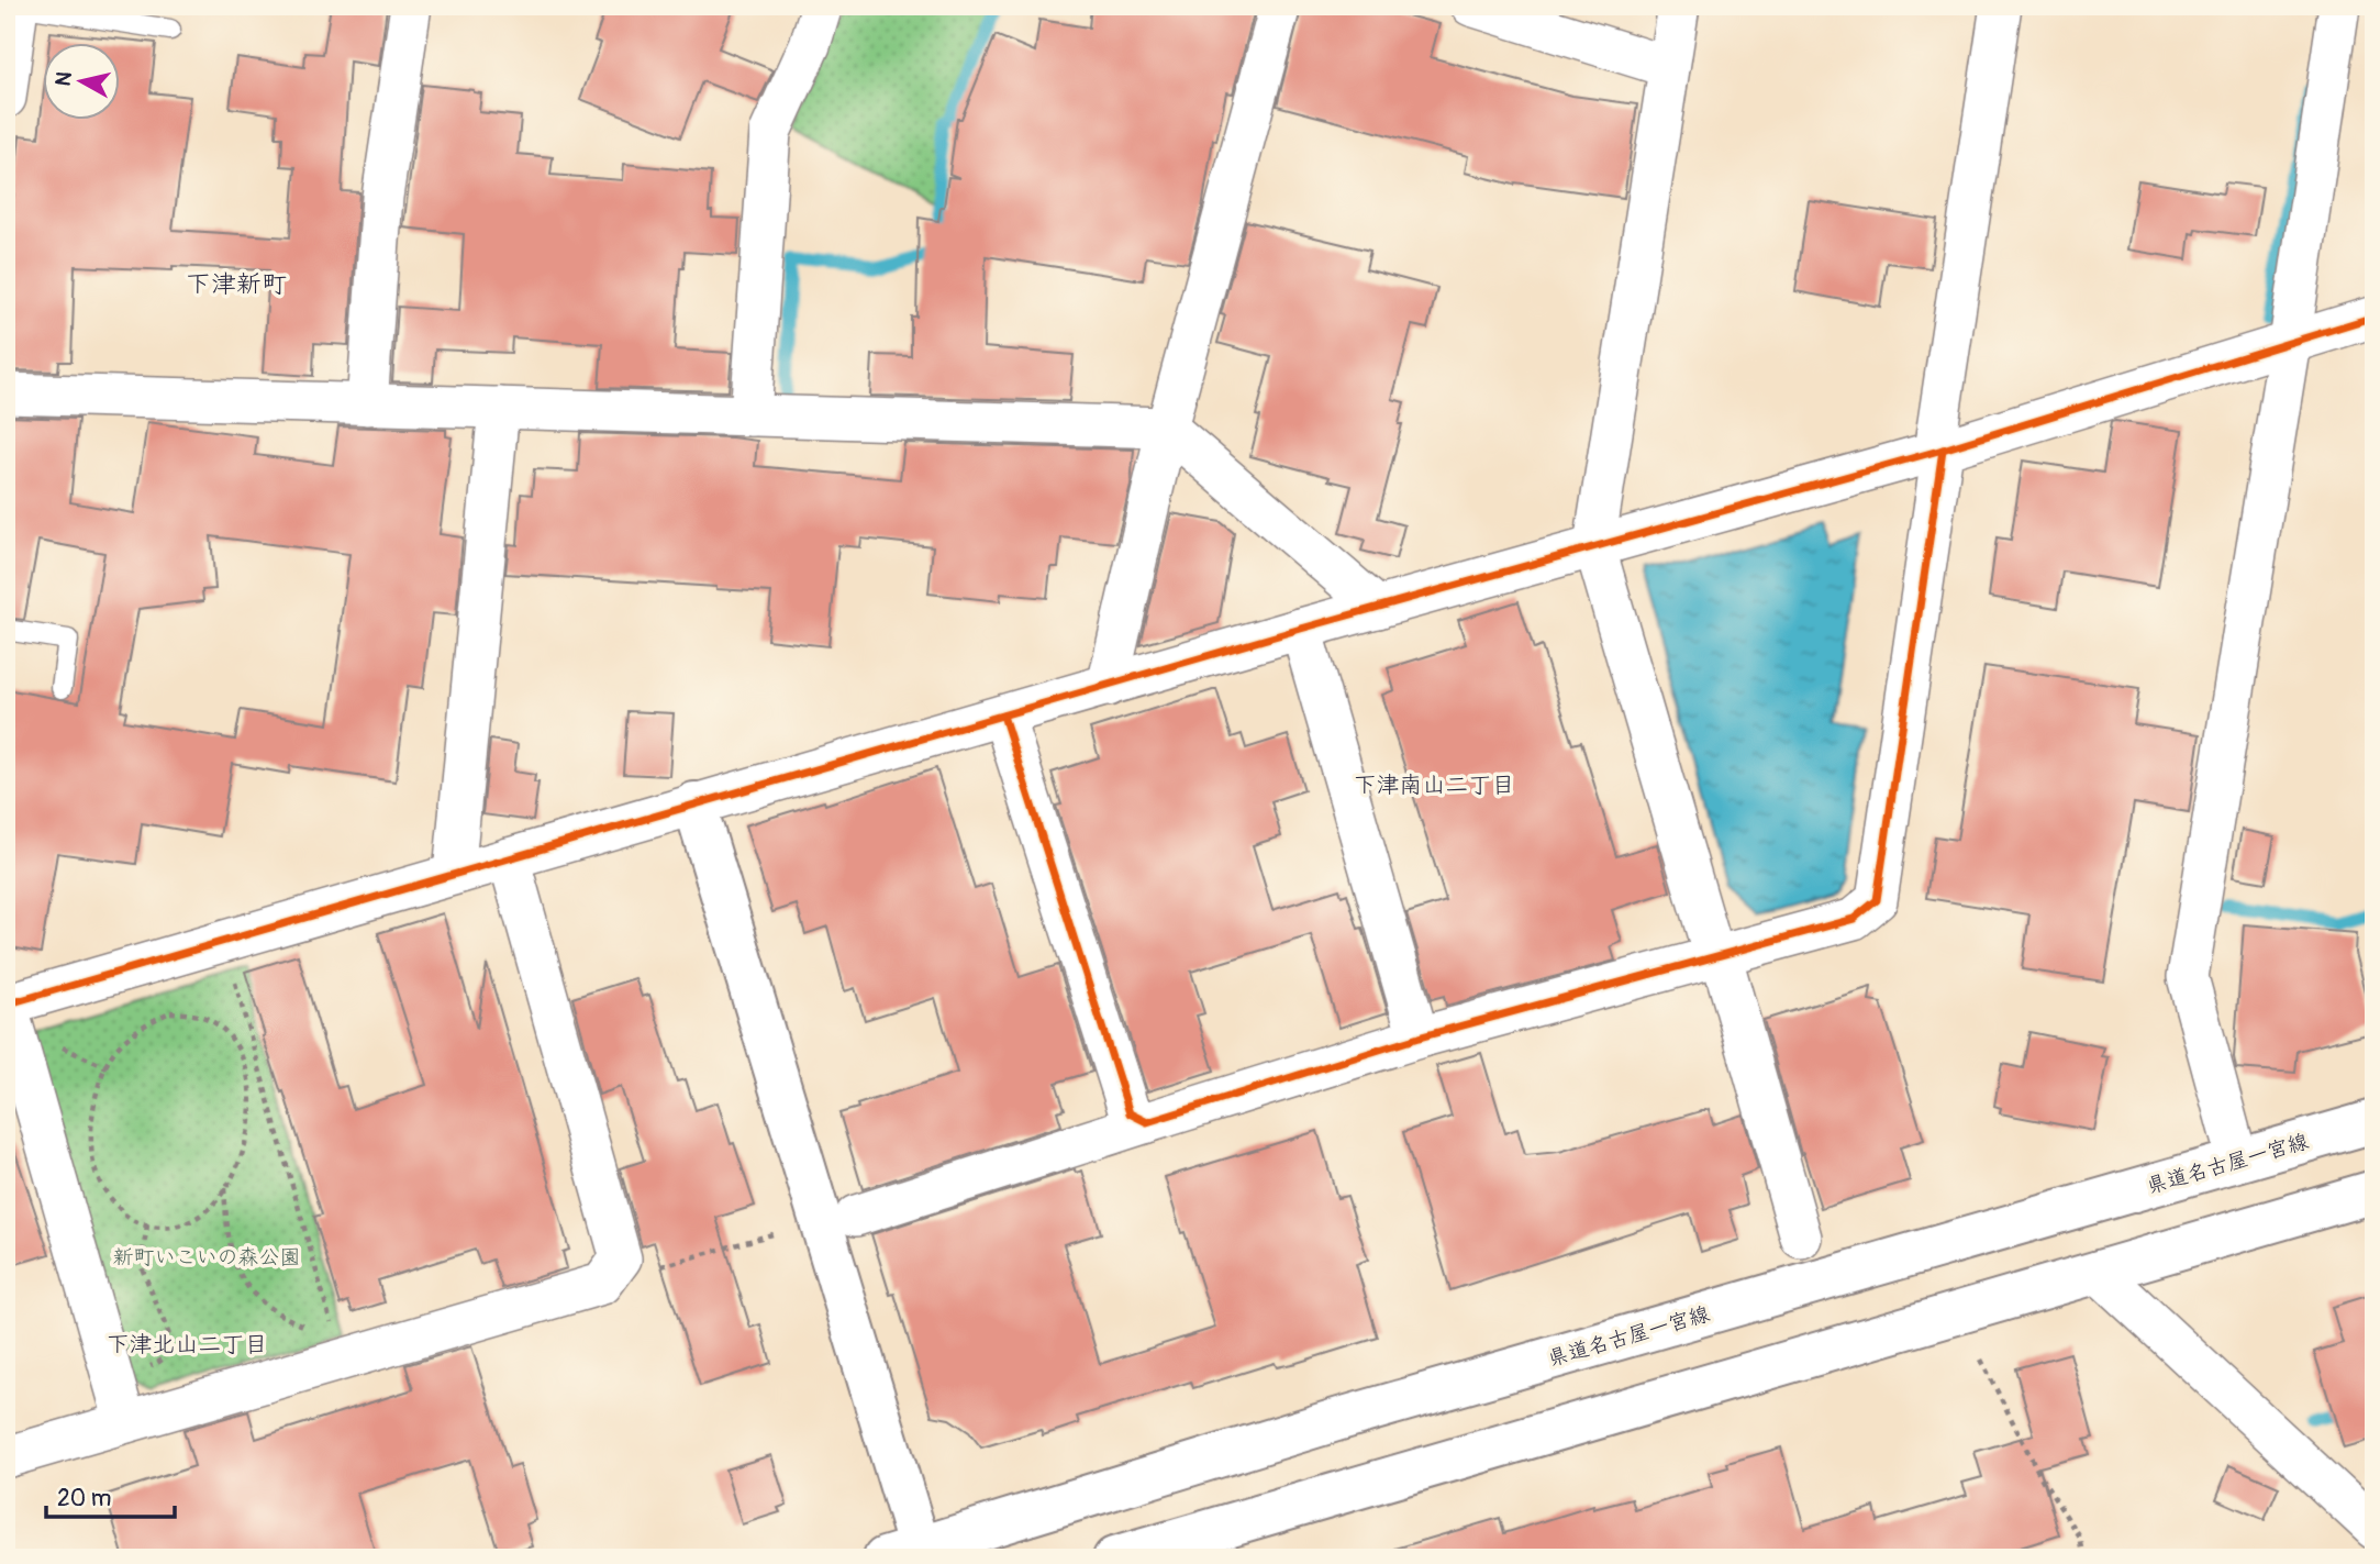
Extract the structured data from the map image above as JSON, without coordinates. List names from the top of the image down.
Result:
{
  "streets": {
    "main road": ["県道名古屋一宮線"]
  },
  "districts": ["下津新町", "下津南山二丁目", "下津北山二丁目"],
  "parks": ["新町いこいの森公園"],
  "scale_bar": "20 m",
  "north": "left"
}
